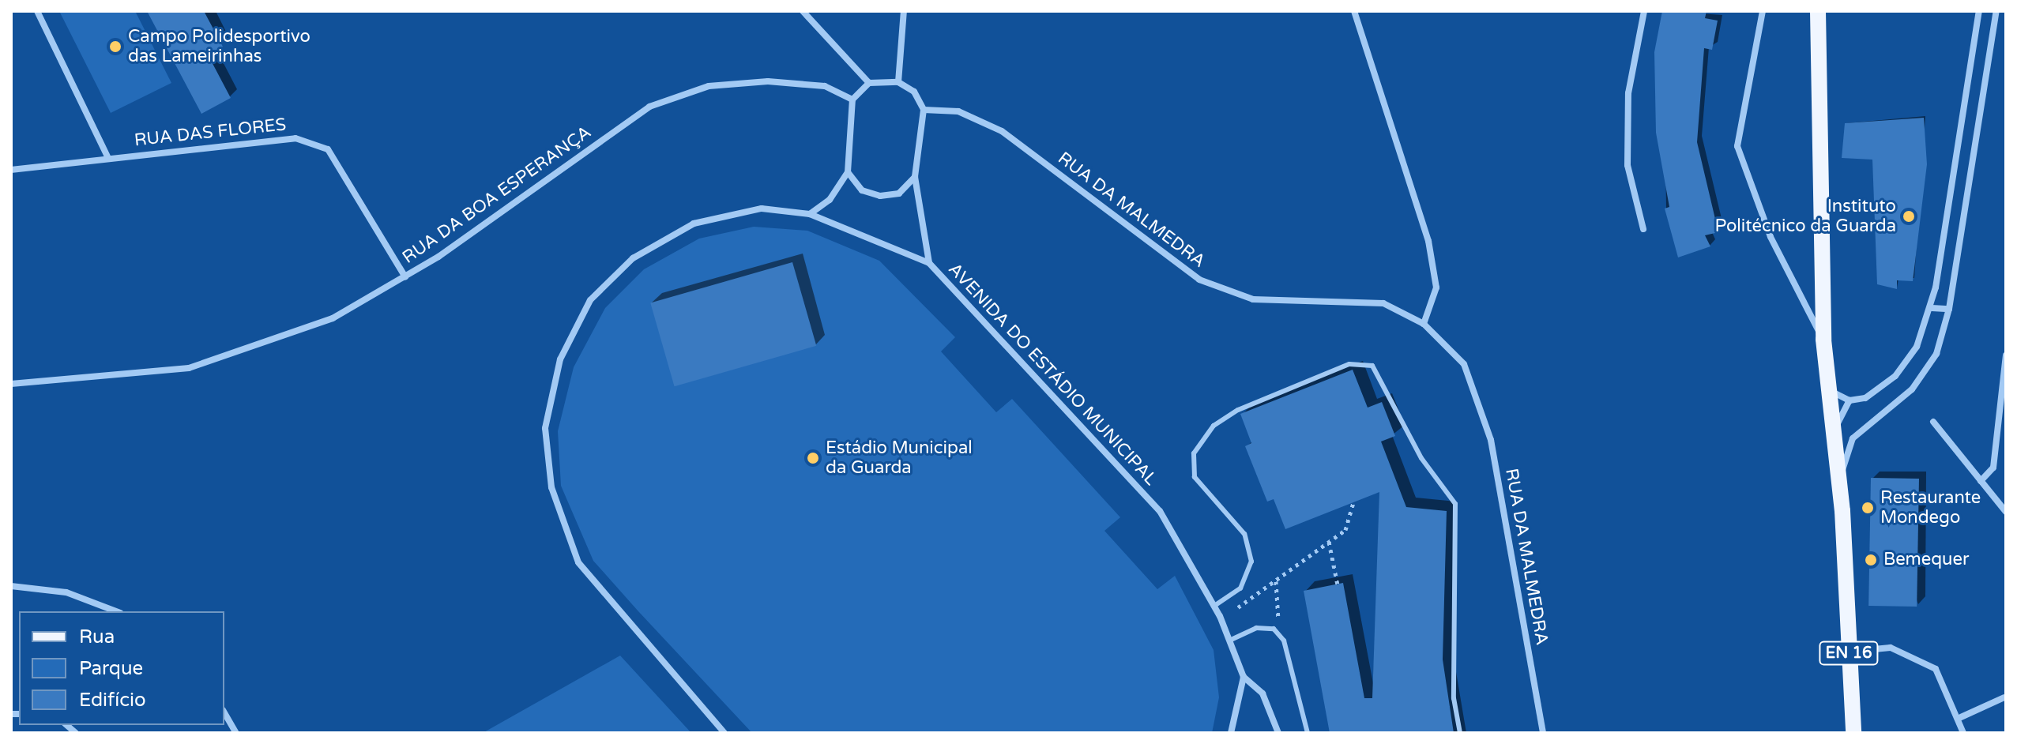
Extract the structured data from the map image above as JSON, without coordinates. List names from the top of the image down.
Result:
{
  "streets": {
    "main road": ["EN 16"],
    "street": [
      "RUA DAS FLORES",
      "RUA DA BOA ESPERANÇA",
      "RUA DA MALMEDRA",
      "AVENIDA DO ESTÁDIO MUNICIPAL"
    ]
  },
  "crossings": [
    ["RUA DAS FLORES", "RUA DA BOA ESPERANÇA"],
    ["RUA DA BOA ESPERANÇA", "RUA DA MALMEDRA"]
  ],
  "places": [
    "Campo Polidesportivo das Lameirinhas",
    "Instituto Politécnico da Guarda",
    "Estádio Municipal da Guarda",
    "Restaurante Mondego",
    "Bemequer"
  ],
  "legend": ["Rua", "Parque", "Edifício"]
}
